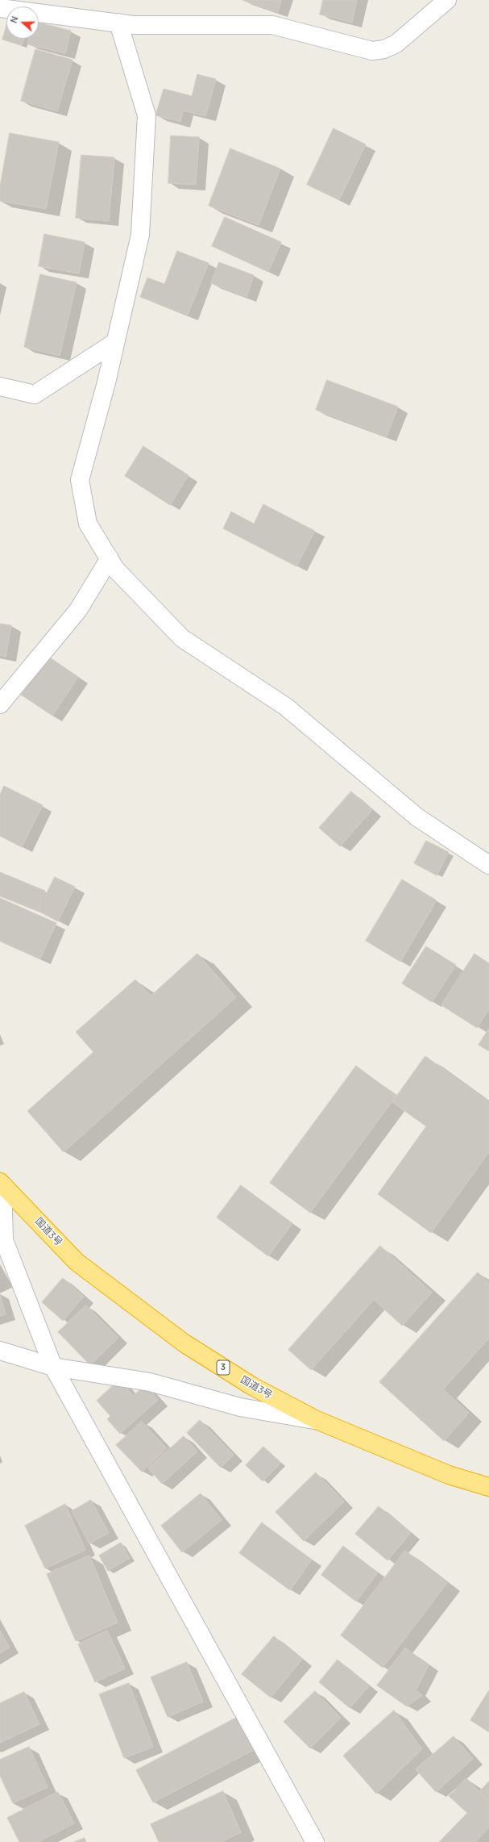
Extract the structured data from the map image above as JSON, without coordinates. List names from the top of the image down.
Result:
{
  "streets": {
    "highway": ["国道3号", "3"]
  },
  "north": "left"
}
